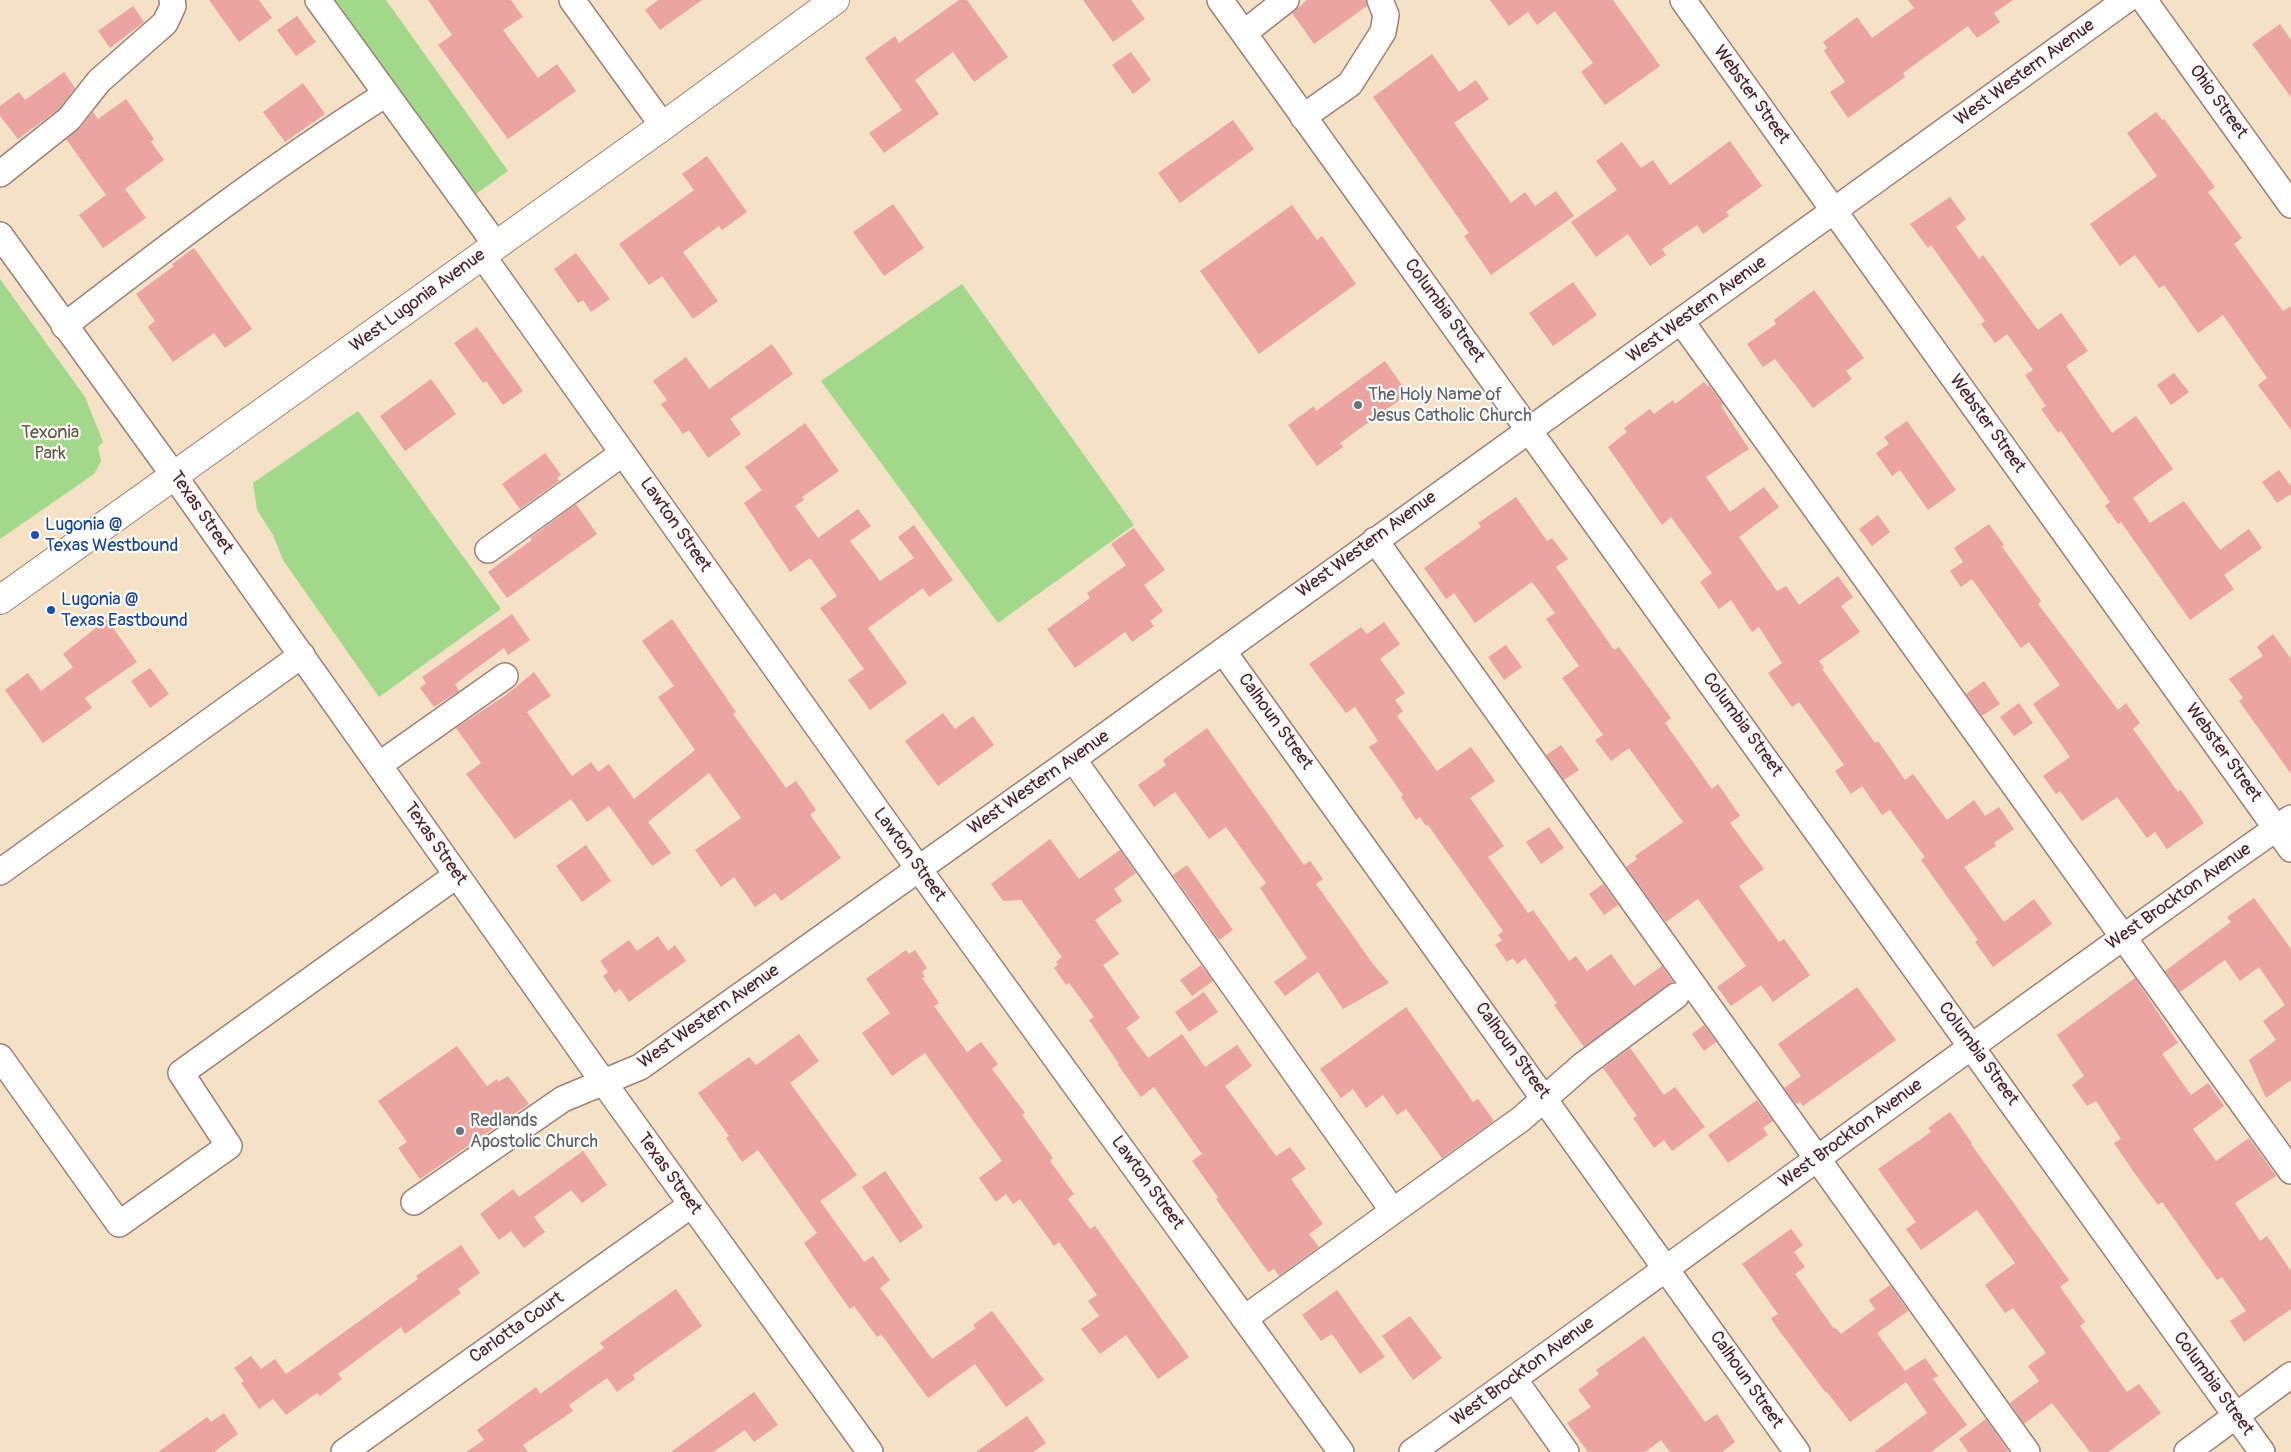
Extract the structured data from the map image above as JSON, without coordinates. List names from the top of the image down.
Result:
{
  "streets": {
    "main road": ["West Lugonia Avenue"],
    "street": [
      "West Western Avenue",
      "Webster Street",
      "Ohio Street",
      "Columbia Street",
      "Texas Street",
      "Lawton Street",
      "Calhoun Street",
      "West Brockton Avenue",
      "Carlotta Court"
    ]
  },
  "crossings": [
    ["West Western Avenue", "Webster Street"],
    ["West Western Avenue", "Columbia Street"],
    ["West Western Avenue", "Texas Street"],
    ["West Western Avenue", "Lawton Street"],
    ["West Western Avenue", "Calhoun Street"],
    ["Webster Street", "West Brockton Avenue"],
    ["West Lugonia Avenue", "Texas Street"],
    ["West Lugonia Avenue", "Lawton Street"],
    ["Columbia Street", "West Brockton Avenue"],
    ["Texas Street", "Carlotta Court"],
    ["Calhoun Street", "West Brockton Avenue"]
  ],
  "parks": ["Texonia Park"],
  "places": [
    "The Holy Name of Jesus Catholic Church",
    "Lugonia @ Texas Westbound",
    "Lugonia @ Texas Eastbound",
    "Redlands Apostolic Church"
  ]
}
